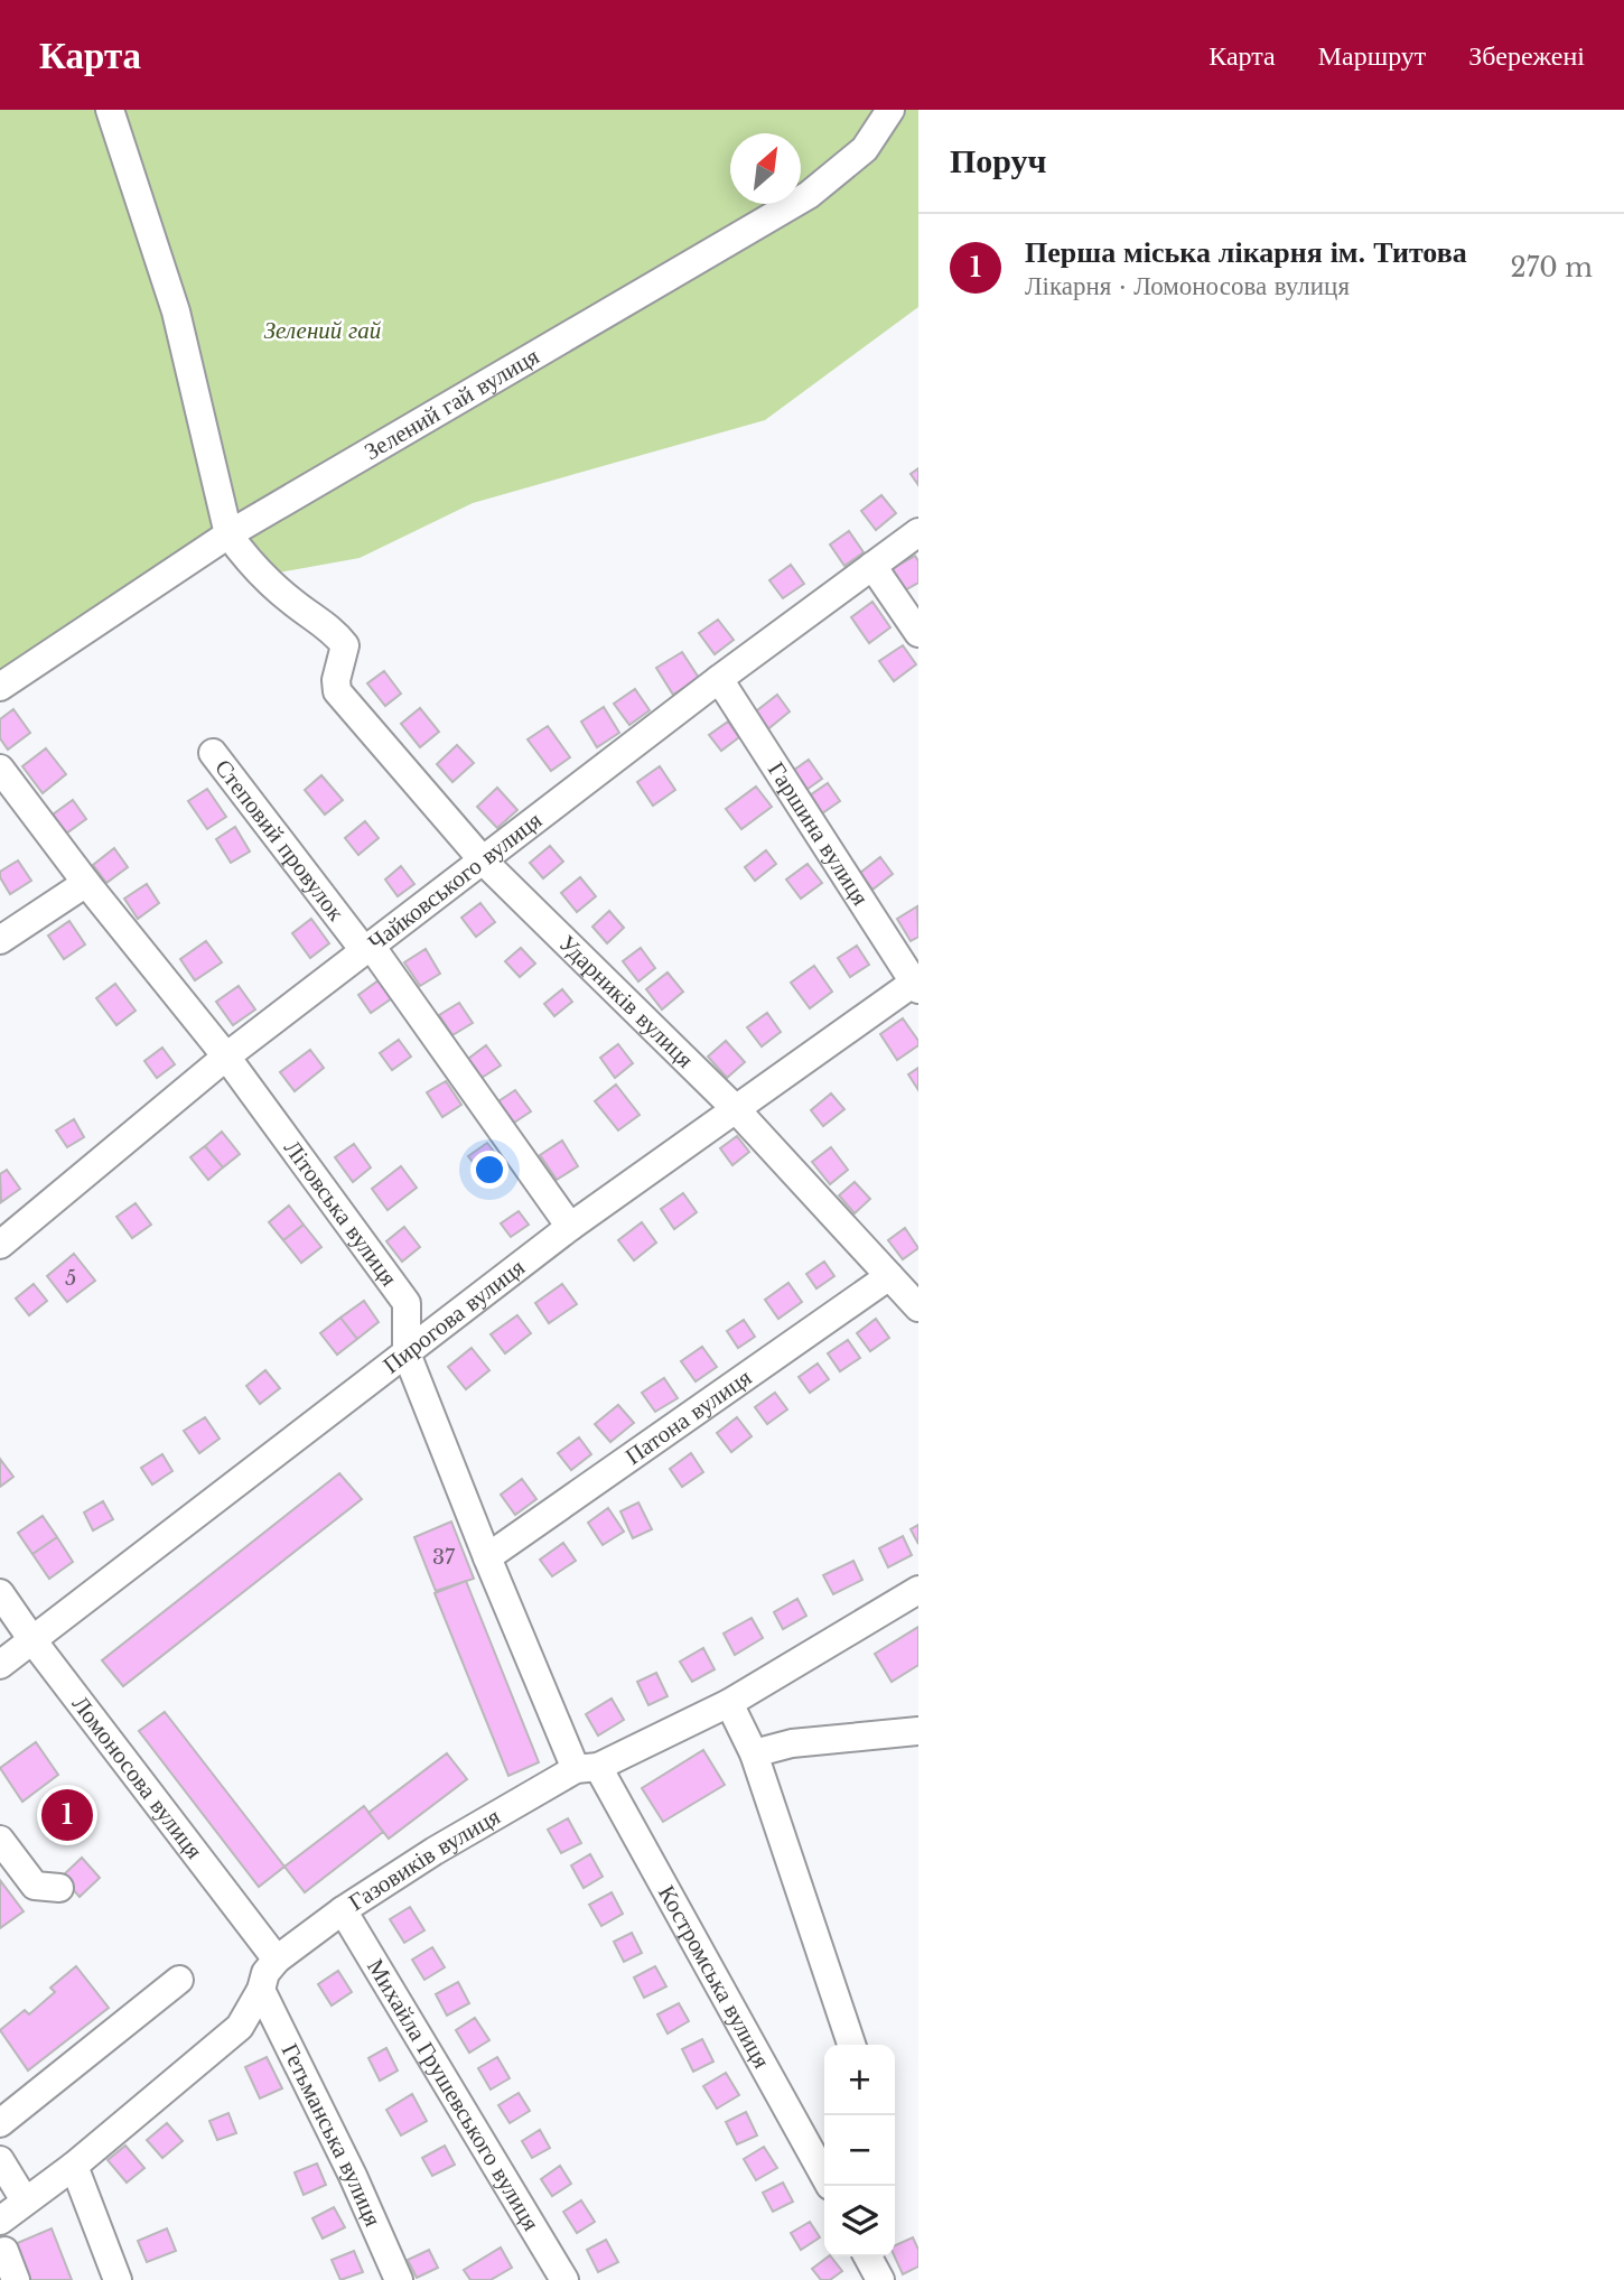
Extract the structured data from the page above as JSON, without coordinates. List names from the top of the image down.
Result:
{
  "streets": {
    "street": [
      "Зелений гай вулиця",
      "Гаршина вулиця",
      "Степовий провулок",
      "Чайковського вулиця",
      "Ударників вулиця",
      "Літовська вулиця",
      "Пирогова вулиця",
      "Патона вулиця",
      "Ломоносова вулиця",
      "Газовиків вулиця",
      "Костромська вулиця",
      "Михайла Грушевського вулиця",
      "Гетьманська вулиця"
    ]
  },
  "crossings": [
    ["Зелений гай вулиця", "Ударників вулиця"],
    ["Гаршина вулиця", "Чайковського вулиця"],
    ["Гаршина вулиця", "Пирогова вулиця"],
    ["Степовий провулок", "Чайковського вулиця"],
    ["Степовий провулок", "Пирогова вулиця"],
    ["Чайковського вулиця", "Ударників вулиця"],
    ["Чайковського вулиця", "Літовська вулиця"],
    ["Ударників вулиця", "Пирогова вулиця"],
    ["Ударників вулиця", "Патона вулиця"],
    ["Літовська вулиця", "Пирогова вулиця"],
    ["Літовська вулиця", "Патона вулиця"],
    ["Літовська вулиця", "Газовиків вулиця"],
    ["Літовська вулиця", "Костромська вулиця"],
    ["Пирогова вулиця", "Ломоносова вулиця"],
    ["Ломоносова вулиця", "Газовиків вулиця"],
    ["Газовиків вулиця", "Костромська вулиця"],
    ["Газовиків вулиця", "Михайла Грушевського вулиця"],
    ["Газовиків вулиця", "Гетьманська вулиця"]
  ],
  "parks": ["Зелений гай"],
  "house_numbers": ["5", "37"],
  "north": "top right",
  "page": {
    "header": "Карта",
    "nav": ["Карта", "Маршрут", "Збережені"],
    "heading": "Поруч",
    "list": [
      {
        "mark": "1",
        "name": "Перша міська лікарня ім. Титова",
        "note": "Лікарня · Ломоносова вулиця",
        "value": "270 m"
      }
    ],
    "pins": "1",
    "map_buttons": ["+", "−"]
  }
}
